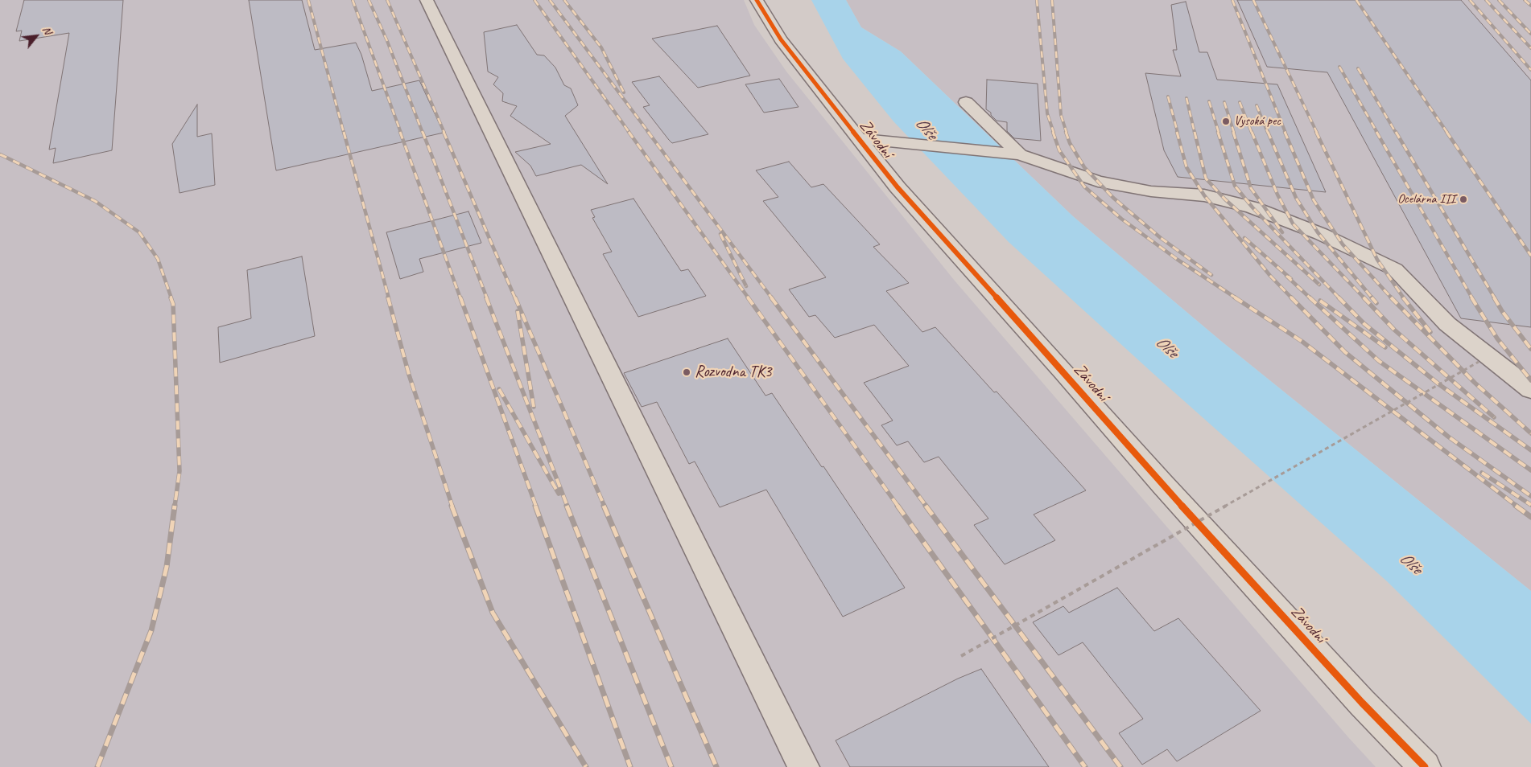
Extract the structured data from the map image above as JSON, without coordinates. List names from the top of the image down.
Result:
{
  "streets": {
    "street": ["Závodní"]
  },
  "water": ["Olše"],
  "places": ["Vysoká pec", "Ocelárna III", "Rozvodna TK3"],
  "north": "top right"
}
